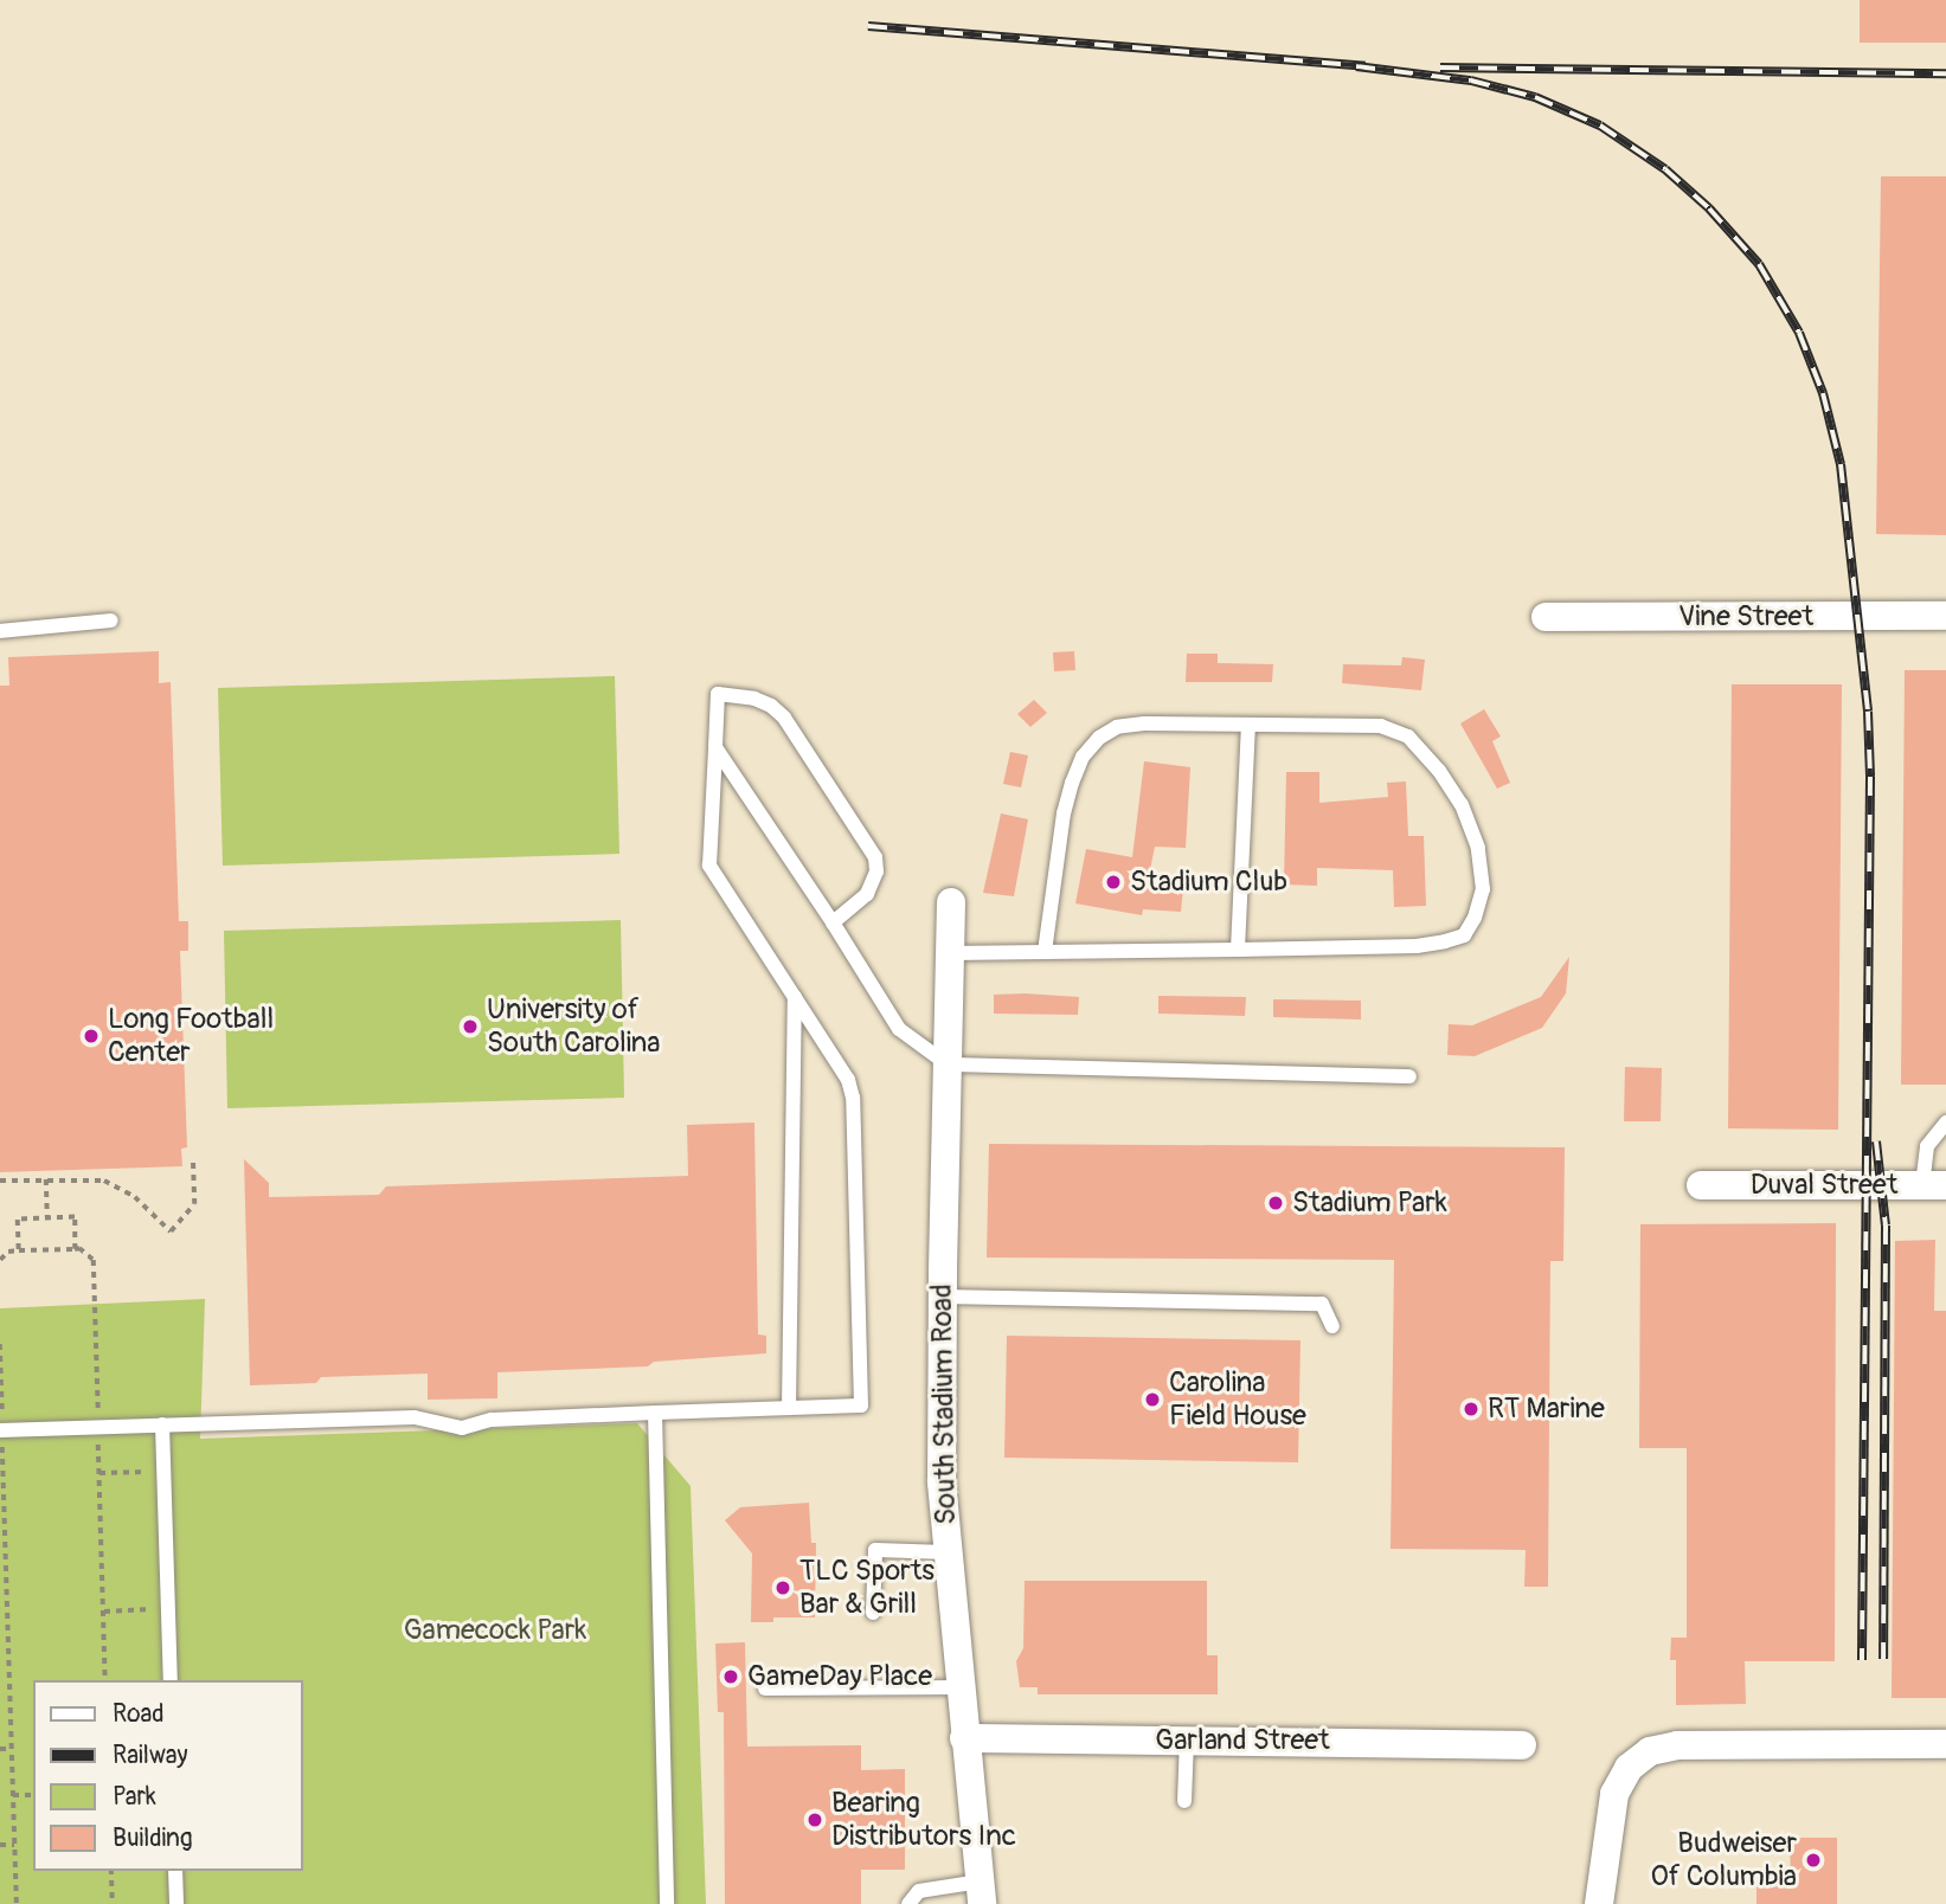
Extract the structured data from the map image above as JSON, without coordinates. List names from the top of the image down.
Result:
{
  "streets": {
    "street": [
      "Vine Street",
      "Duval Street",
      "South Stadium Road",
      "Garland Street"
    ]
  },
  "crossings": [
    ["South Stadium Road", "Garland Street"]
  ],
  "parks": ["Gamecock Park"],
  "places": [
    "Stadium Club",
    "University of South Carolina",
    "Long Football Center",
    "Stadium Park",
    "Carolina Field House",
    "RT Marine",
    "TLC Sports Bar & Grill",
    "GameDay Place",
    "Bearing Distributors Inc",
    "Budweiser Of Columbia"
  ],
  "legend": [
    "Road",
    "Railway",
    "Park",
    "Building"
  ]
}
